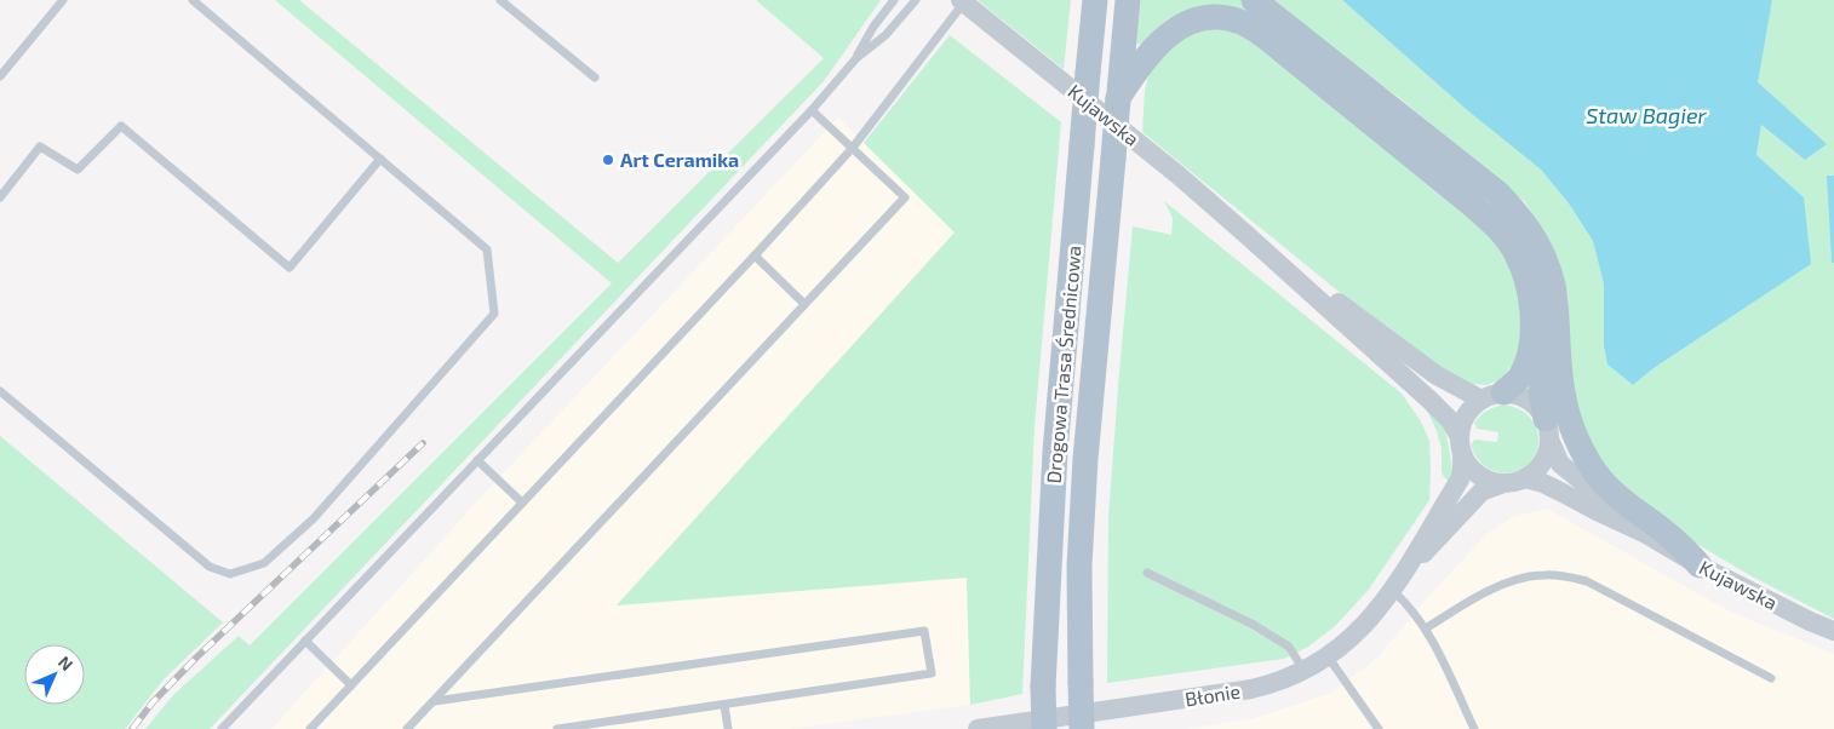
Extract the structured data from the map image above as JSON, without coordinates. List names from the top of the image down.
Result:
{
  "streets": {
    "main road": ["Drogowa Trasa Średnicowa"],
    "street": ["Kujawska", "Błonie"]
  },
  "crossings": [
    ["Kujawska", "Błonie"]
  ],
  "water": ["Staw Bagier"],
  "places": ["Art Ceramika"],
  "north": "top right"
}
